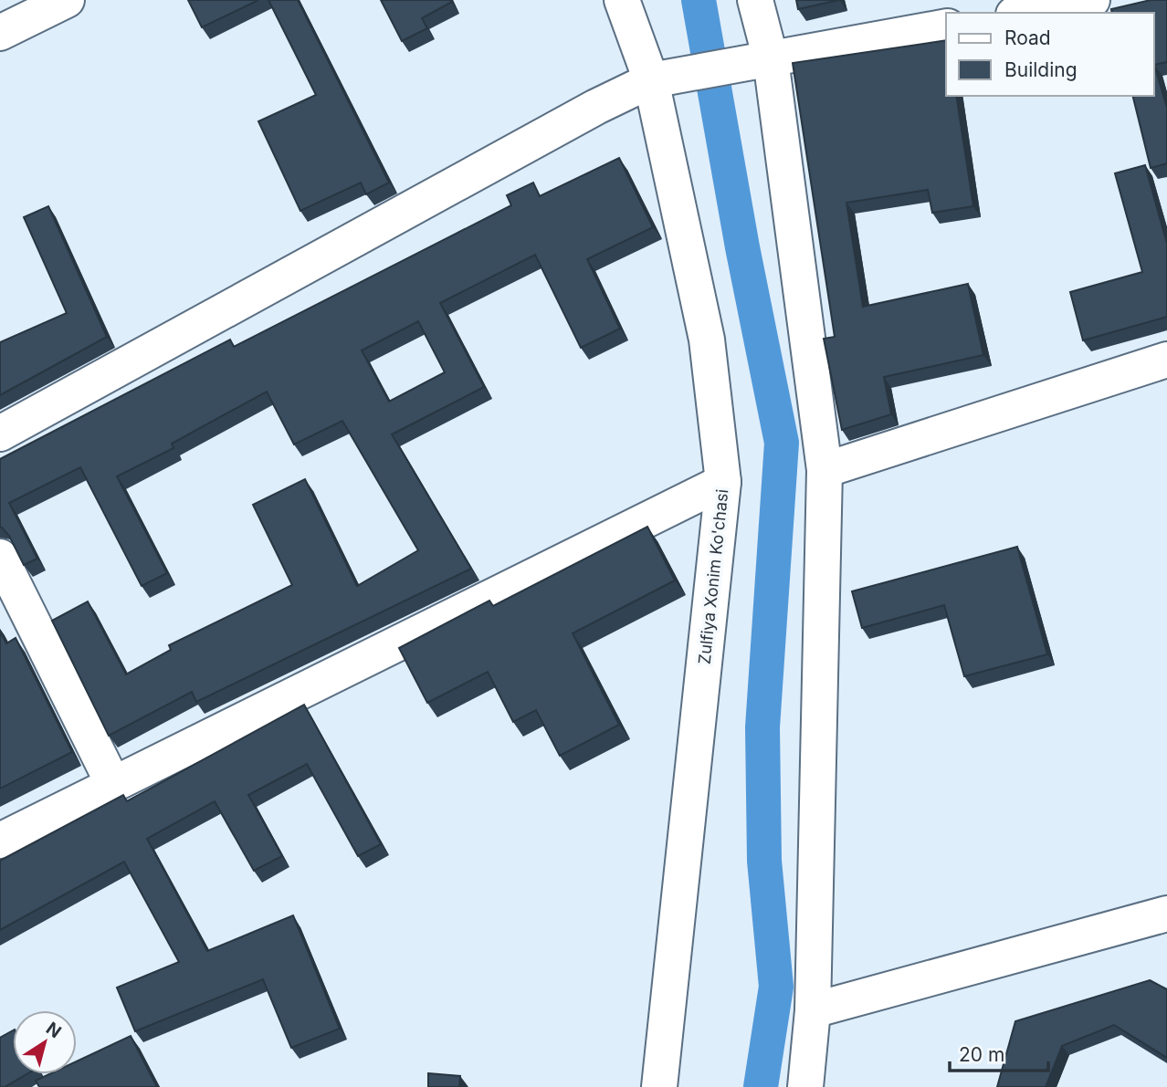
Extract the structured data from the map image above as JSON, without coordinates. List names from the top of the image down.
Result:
{
  "streets": {
    "street": ["Zulfiya Xonim Ko'chasi"]
  },
  "legend": ["Road", "Building"],
  "scale_bar": "20 m",
  "north": "top right"
}
